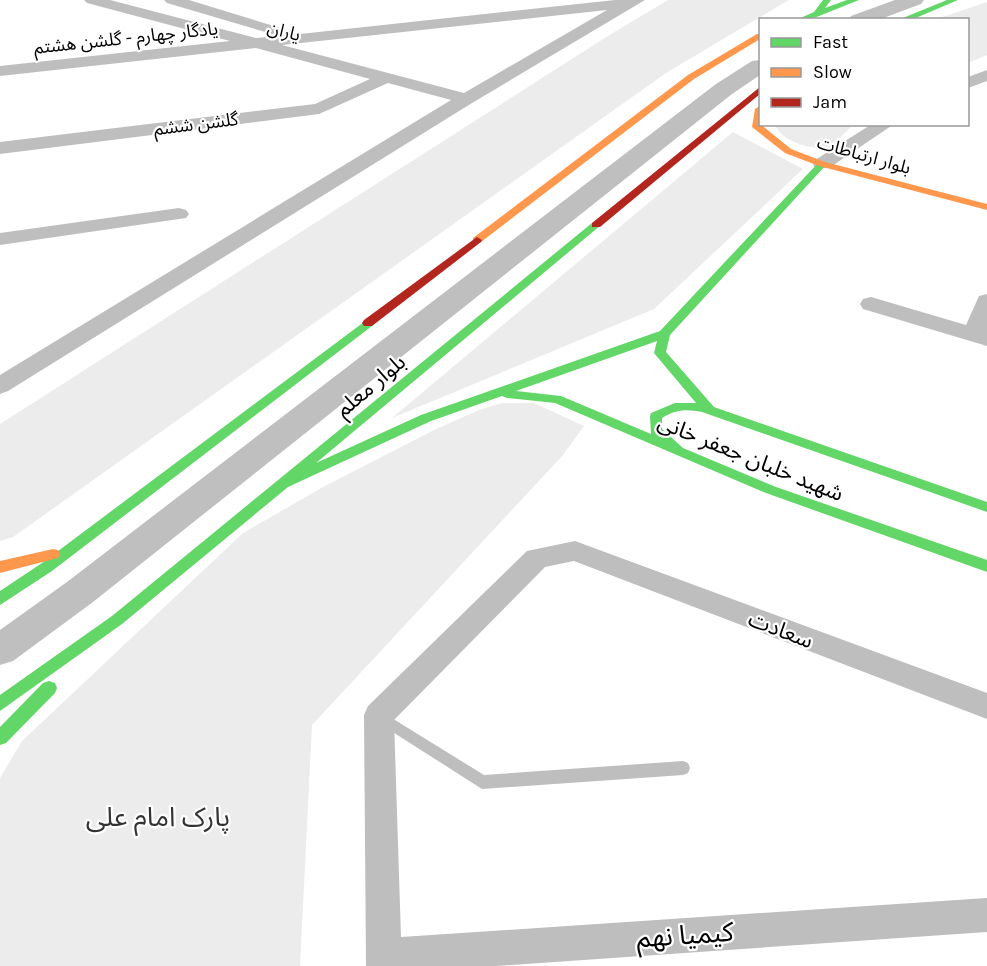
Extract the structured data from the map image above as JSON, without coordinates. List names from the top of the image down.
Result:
{
  "streets": {
    "main road": ["بلوار ارتباطات", "بلوار معلم", "شهید خلبان جعفر خانی"],
    "street": [
      "یاران",
      "یادگار چهارم - گلشن هشتم",
      "گلشن ششم",
      "سعادت",
      "کیمیا نهم"
    ]
  },
  "crossings": [
    ["یاران", "یادگار چهارم - گلشن هشتم"],
    ["یاران", "گلشن ششم"]
  ],
  "parks": ["پارک امام علی"],
  "legend": ["Fast", "Slow", "Jam"]
}
